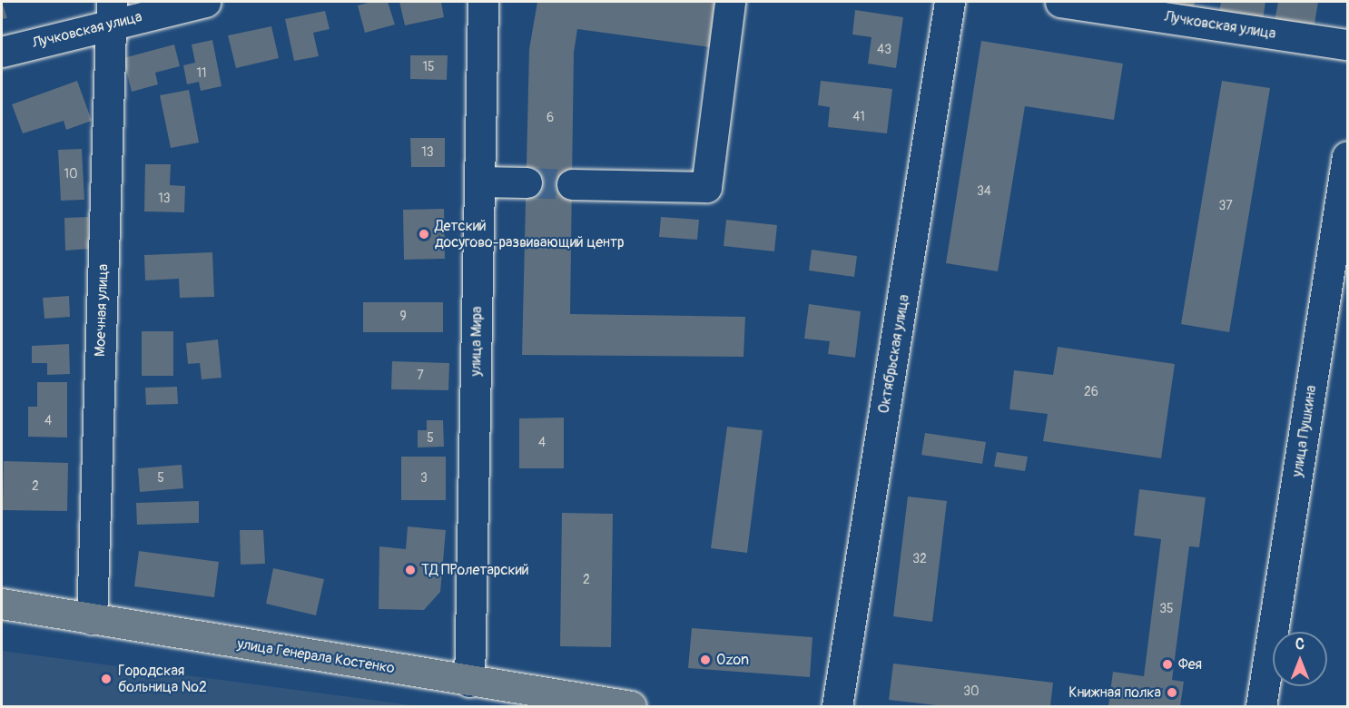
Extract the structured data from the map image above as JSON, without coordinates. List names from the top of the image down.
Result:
{
  "streets": {
    "main road": ["улица Генерала Костенко"],
    "street": [
      "Лучковская улица",
      "Моечная улица",
      "улица Мира",
      "Октябрьская улица",
      "улица Пушкина"
    ]
  },
  "crossings": [
    ["Лучковская улица", "Моечная улица"],
    ["Моечная улица", "улица Генерала Костенко"],
    ["улица Мира", "улица Генерала Костенко"]
  ],
  "places": [
    "Детский досугово-развивающий центр",
    "ТД ПРолетарский",
    "Ozon",
    "Фея",
    "Городская больница №2",
    "Книжная полка"
  ],
  "house_numbers": [
    "43",
    "15",
    "11",
    "41",
    "6",
    "13",
    "10",
    "34",
    "13",
    "37",
    "9",
    "7",
    "26",
    "4",
    "5",
    "4",
    "5",
    "3",
    "2",
    "32",
    "2",
    "35",
    "30"
  ],
  "north": "top"
}
